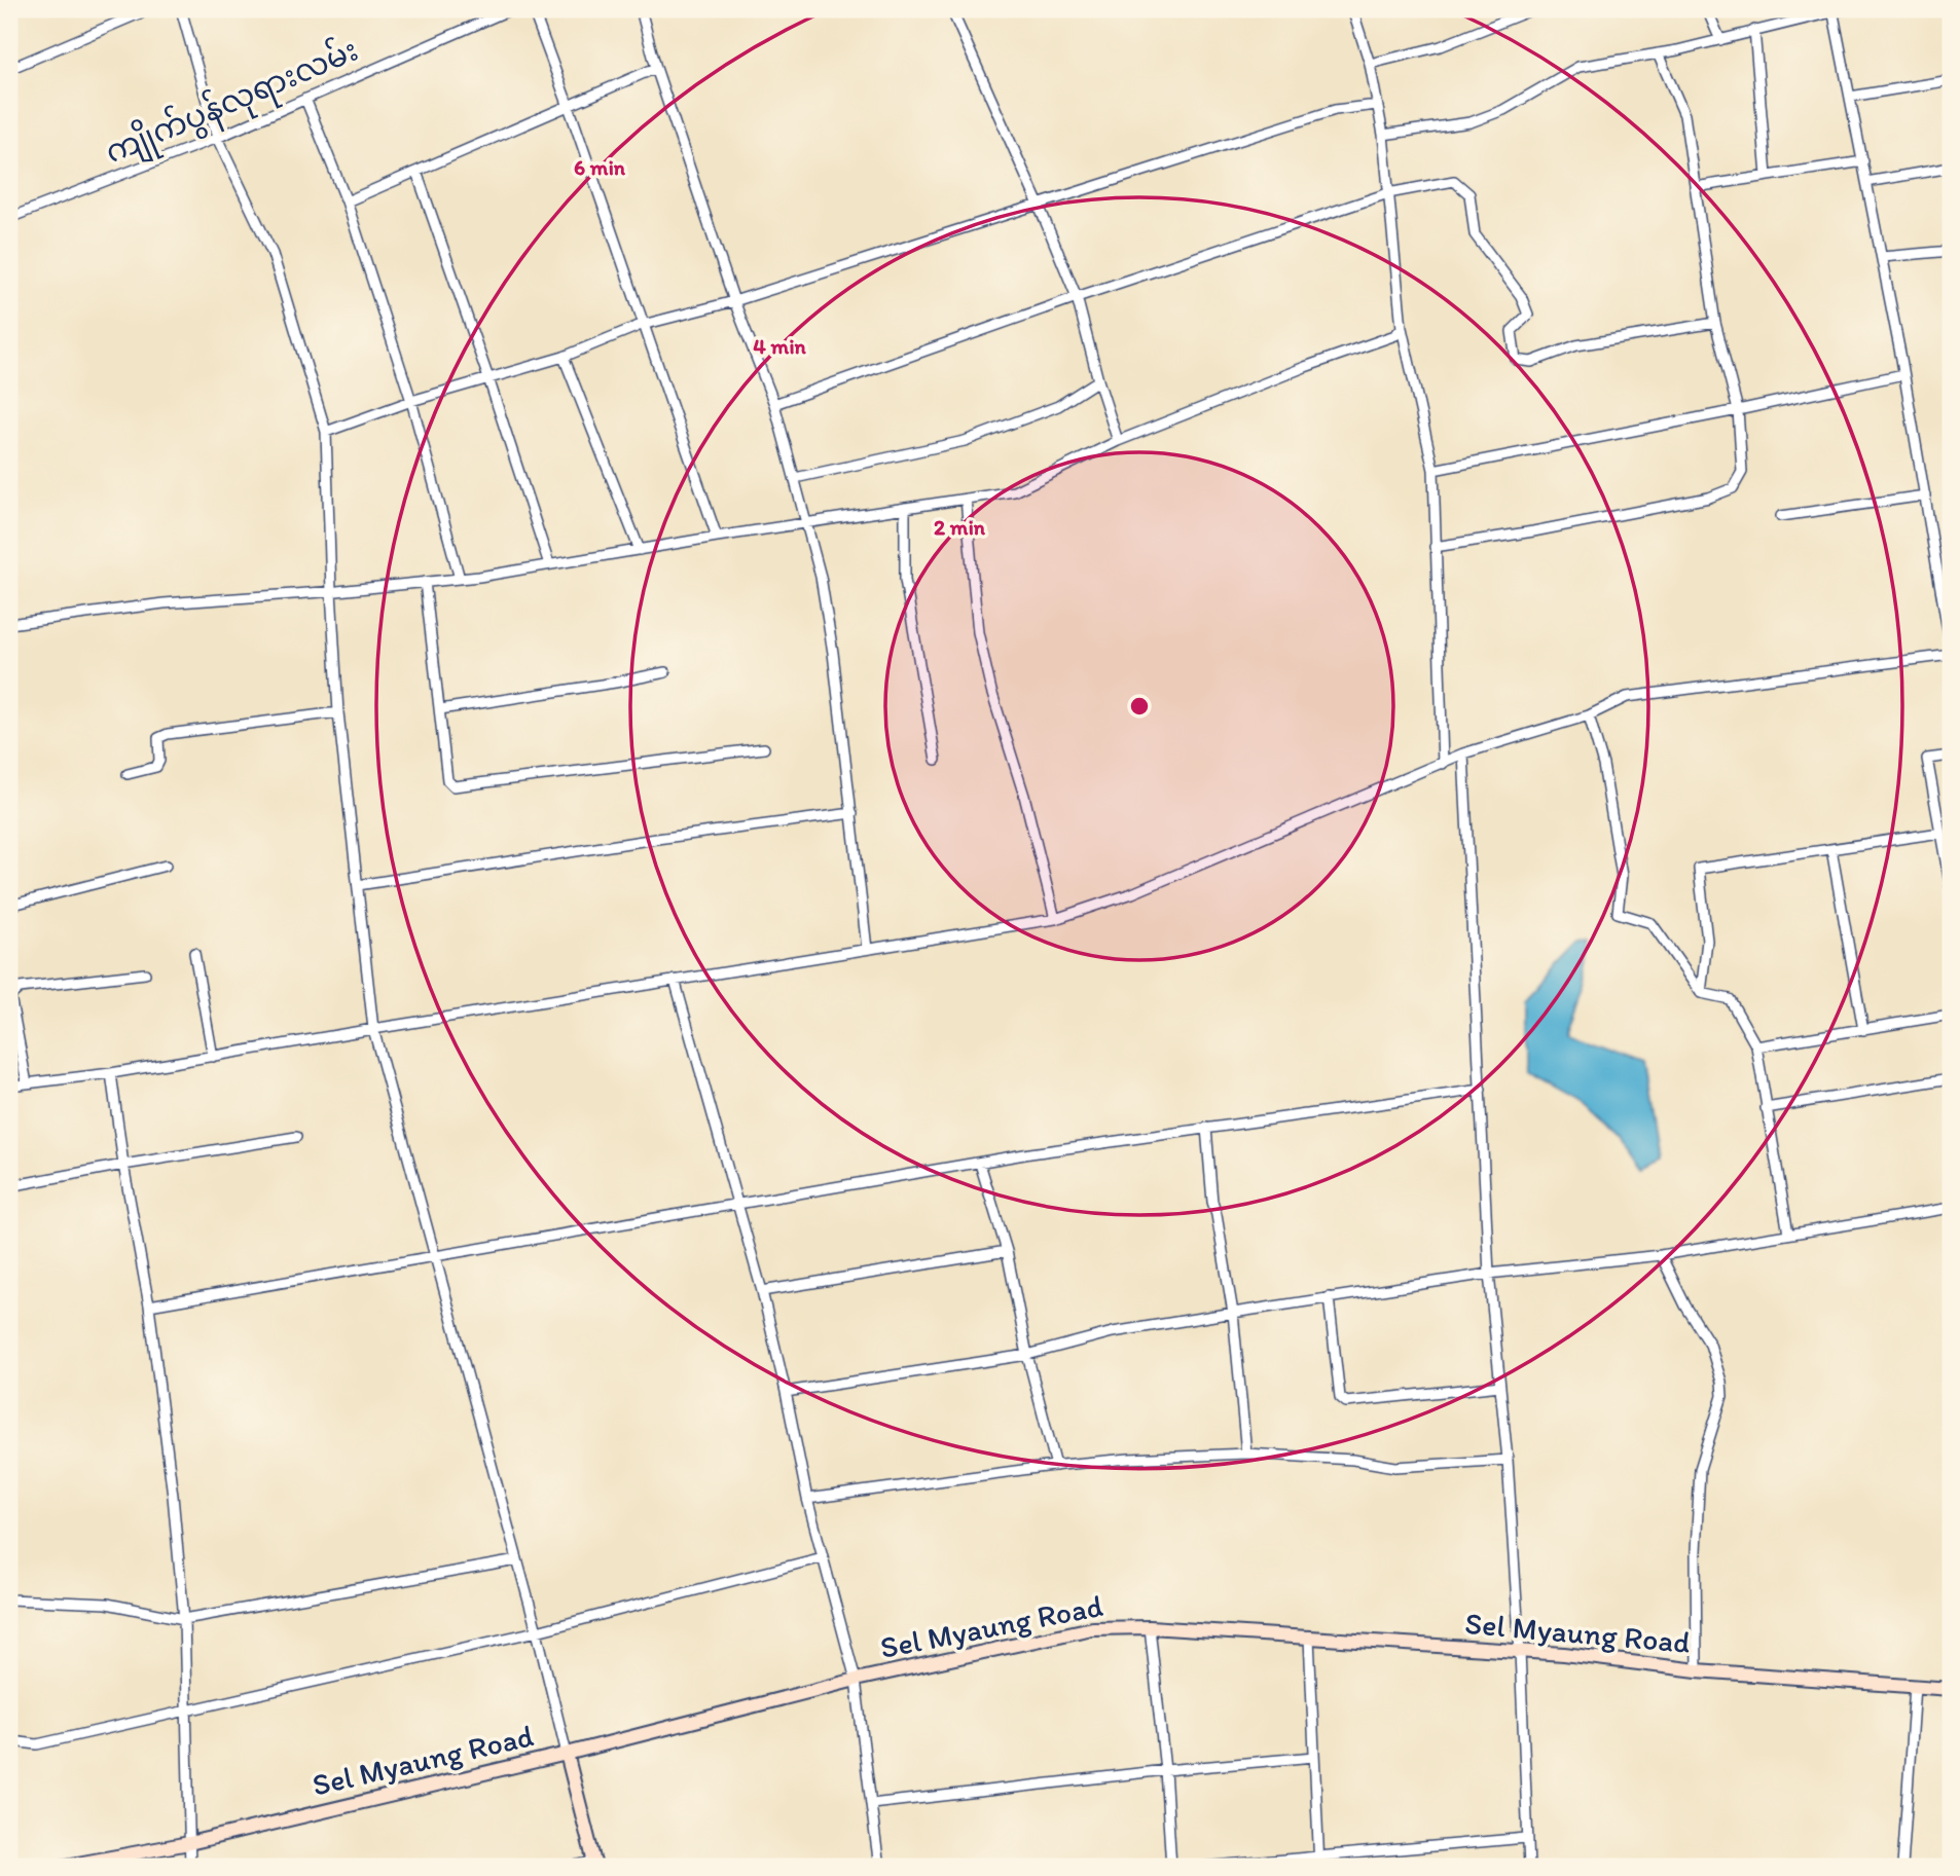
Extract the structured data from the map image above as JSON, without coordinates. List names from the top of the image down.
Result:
{
  "streets": {
    "main road": ["Sel Myaung Road"],
    "street": ["ကျိုက်ပွန်လုရားလမ်း"]
  },
  "rings": ["6 min", "4 min", "2 min"]
}
